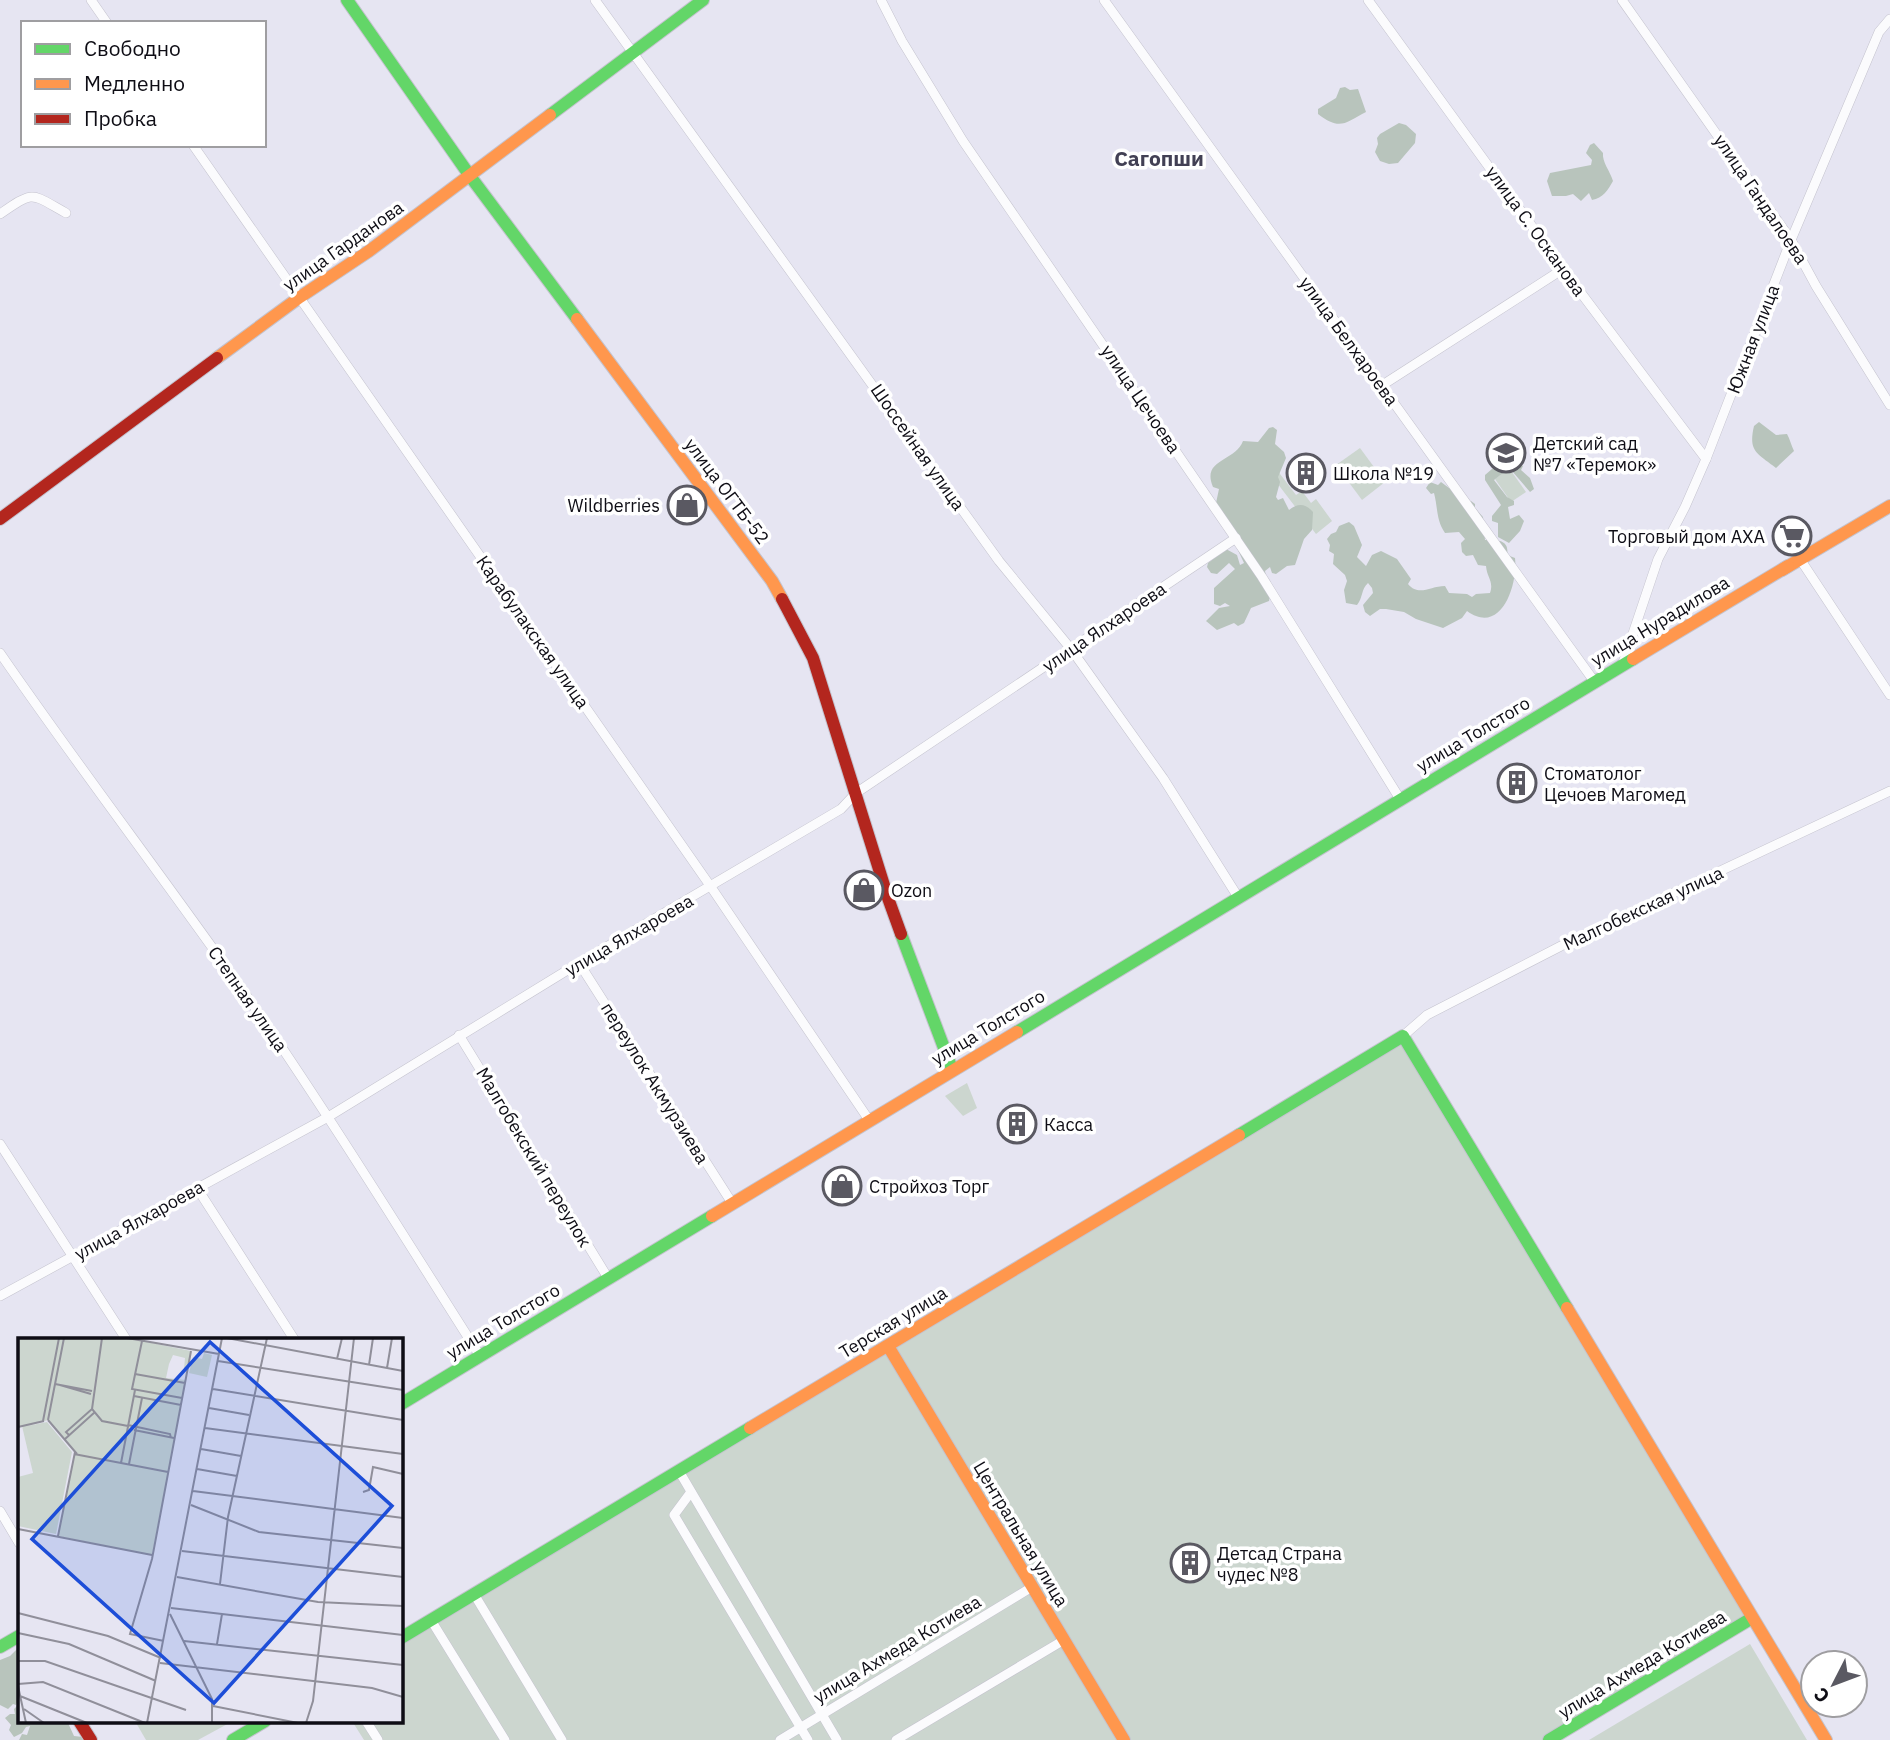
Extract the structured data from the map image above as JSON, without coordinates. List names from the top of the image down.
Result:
{
  "streets": {
    "street": [
      "улица Гандалоева",
      "улица С. Осканова",
      "улица Гарданова",
      "Южная улица",
      "улица Белхароева",
      "улица Цечоева",
      "Шоссейная улица",
      "улица ОГТБ-52",
      "улица Нурадилова",
      "улица Ялхароева",
      "Карабулакская улица",
      "улица Толстого",
      "Малгобекская улица",
      "Степная улица",
      "переулок Акмурзиева",
      "Малгобекский переулок",
      "Терская улица",
      "Центральная улица",
      "улица Ахмеда Котиева"
    ]
  },
  "crossings": [
    ["улица Гандалоева", "Южная улица"],
    ["улица С. Осканова", "Южная улица"],
    ["улица Гарданова", "Шоссейная улица"],
    ["улица Гарданова", "улица ОГТБ-52"],
    ["улица Гарданова", "Карабулакская улица"],
    ["Южная улица", "улица Нурадилова"],
    ["улица Белхароева", "улица Нурадилова"],
    ["улица Белхароева", "улица Толстого"],
    ["улица Цечоева", "улица Ялхароева"],
    ["улица Цечоева", "улица Толстого"],
    ["Шоссейная улица", "улица Ялхароева"],
    ["Шоссейная улица", "улица Толстого"],
    ["улица ОГТБ-52", "улица Ялхароева"],
    ["улица ОГТБ-52", "улица Толстого"],
    ["улица Нурадилова", "улица Толстого"],
    ["улица Ялхароева", "Карабулакская улица"],
    ["улица Ялхароева", "Степная улица"],
    ["улица Ялхароева", "переулок Акмурзиева"],
    ["улица Ялхароева", "Малгобекский переулок"],
    ["Карабулакская улица", "улица Толстого"],
    ["улица Толстого", "Степная улица"],
    ["улица Толстого", "переулок Акмурзиева"],
    ["улица Толстого", "Малгобекский переулок"],
    ["Малгобекская улица", "Терская улица"],
    ["Терская улица", "Центральная улица"],
    ["Центральная улица", "улица Ахмеда Котиева"]
  ],
  "districts": ["Сагопши"],
  "places": {
    "school or university": ["Детский сад №7 «Теремок»"],
    "building": [
      "Школа №19",
      "Стоматолог Цечоев Магомед",
      "Касса",
      "Детсад Страна чудес №8"
    ],
    "shop": ["Wildberries", "Ozon", "Стройхоз Торг"],
    "supermarket": ["Торговый дом АХА"]
  },
  "legend": ["Свободно", "Медленно", "Пробка"],
  "north": "bottom left"
}
